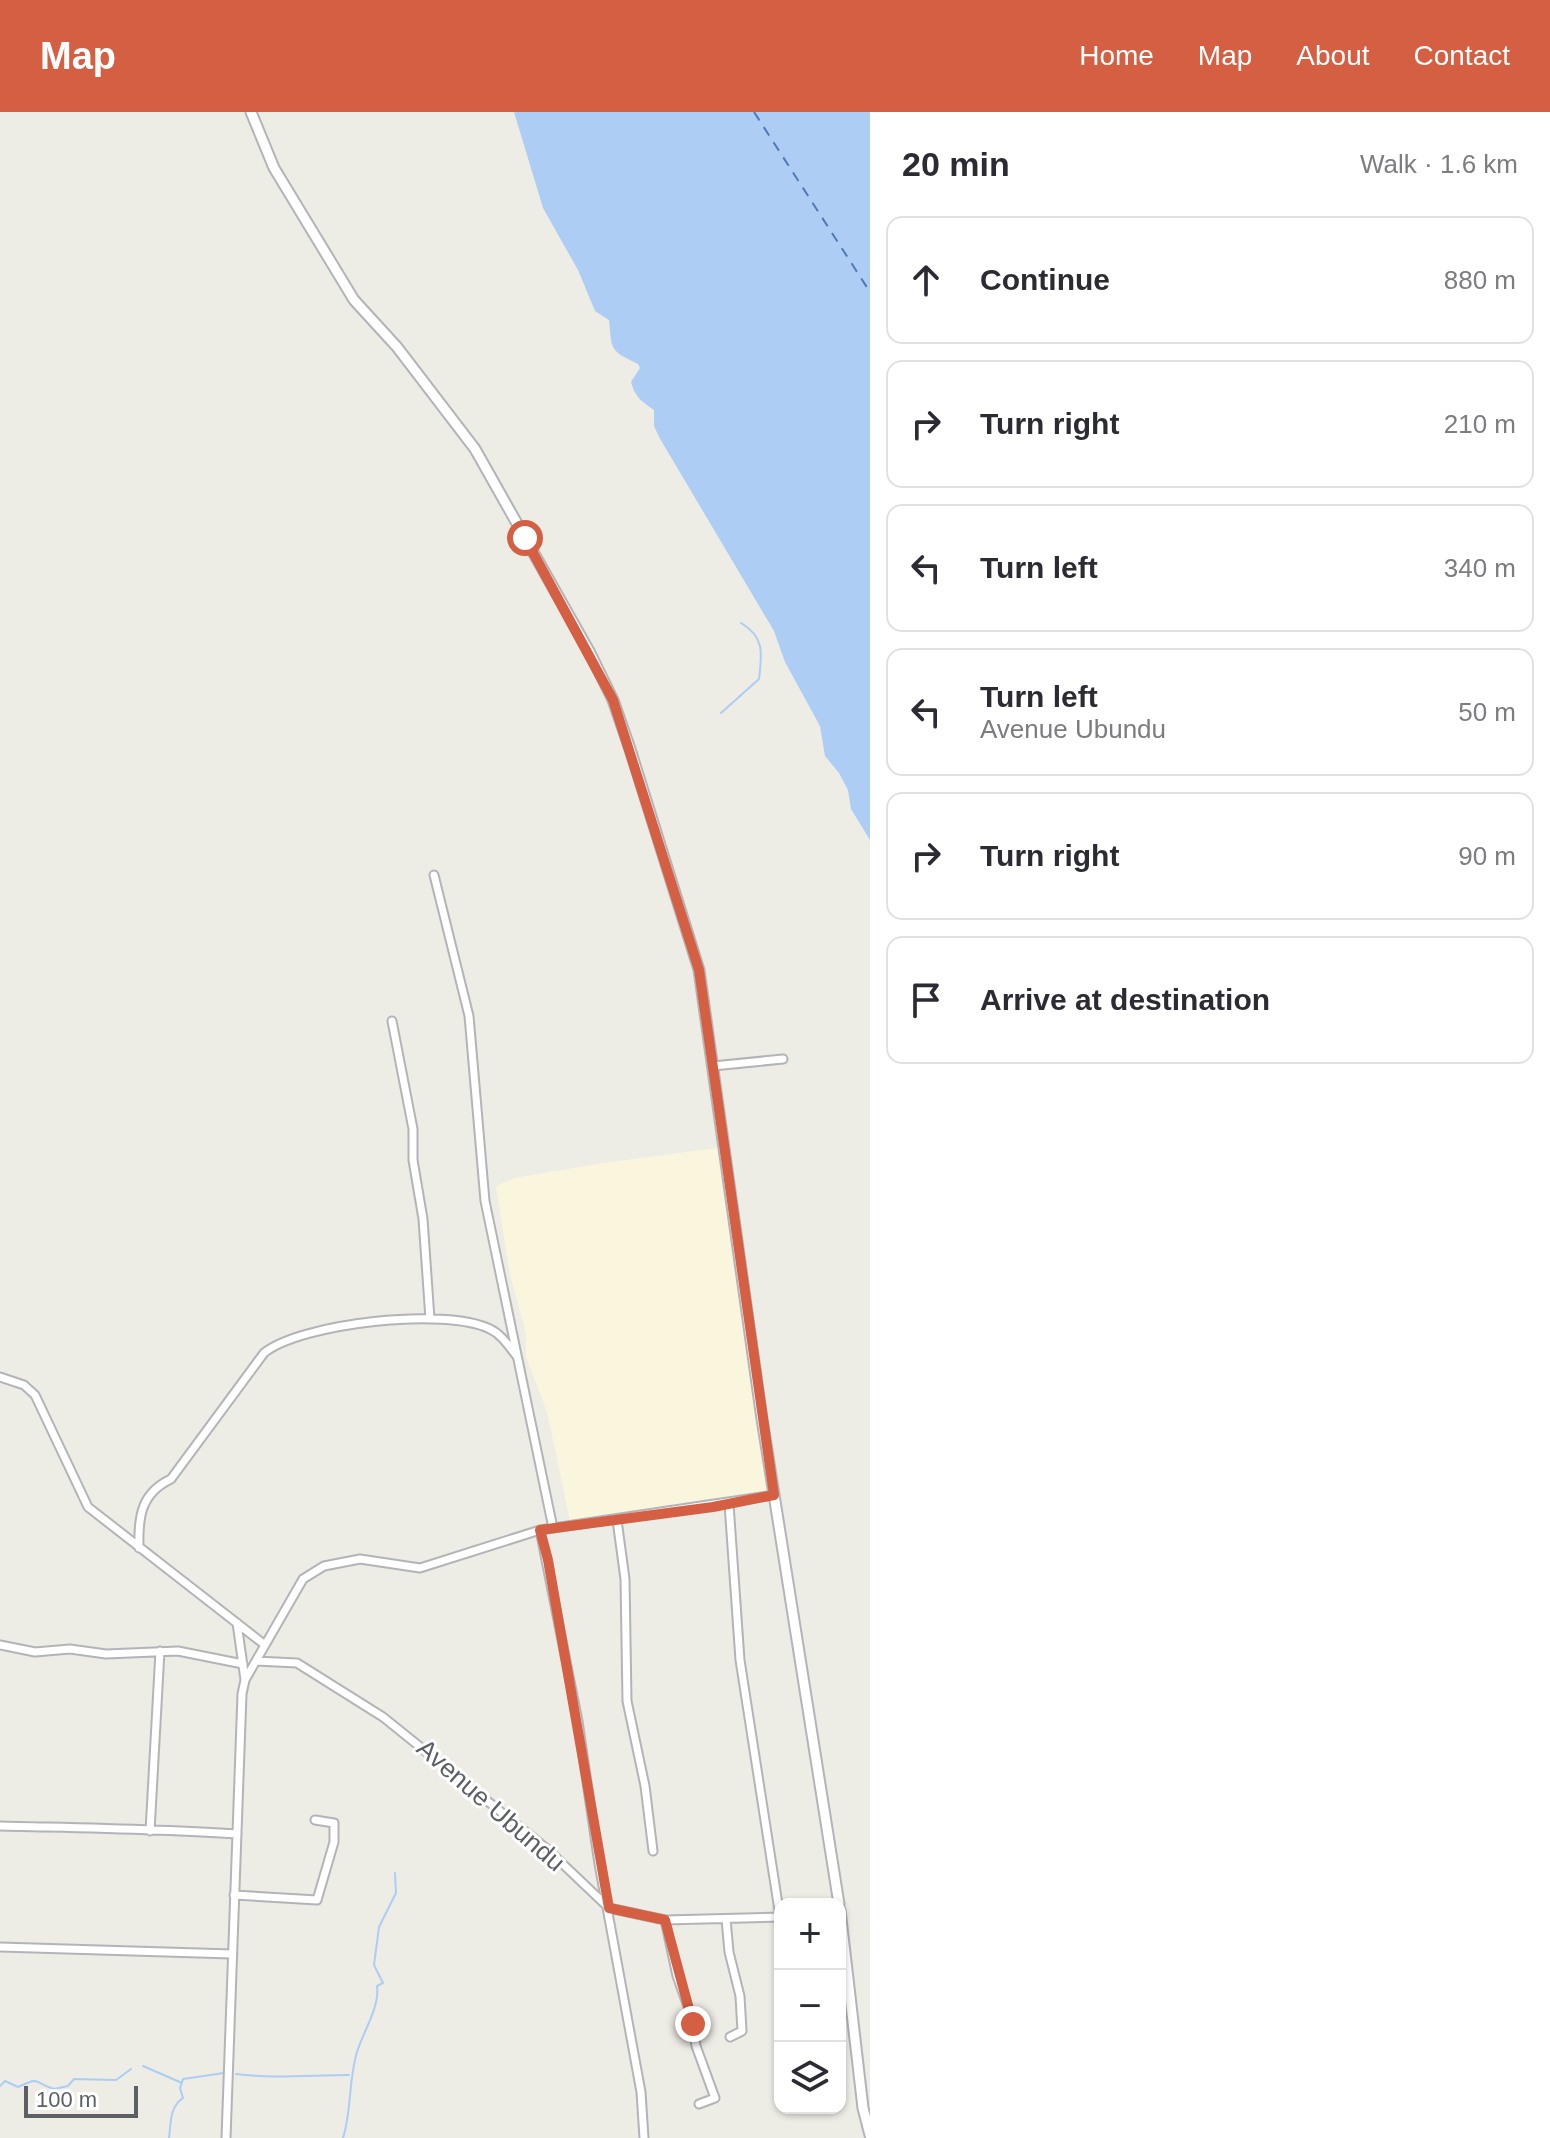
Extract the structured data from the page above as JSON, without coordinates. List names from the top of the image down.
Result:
{
  "streets": {
    "street": ["Avenue Ubundu"]
  },
  "scale_bar": "100 m",
  "page": {
    "header": "Map",
    "nav": [
      "Home",
      "Map",
      "About",
      "Contact"
    ],
    "heading": ["20 min", "Walk · 1.6 km"],
    "list": [
      ["Continue", "880 m"],
      ["Turn right", "210 m"],
      ["Turn left", "340 m"],
      ["Turn left", "Avenue Ubundu", "50 m"],
      ["Turn right", "90 m"],
      "Arrive at destination"
    ],
    "map_buttons": ["+", "−"],
    "scale": "100 m"
  }
}
